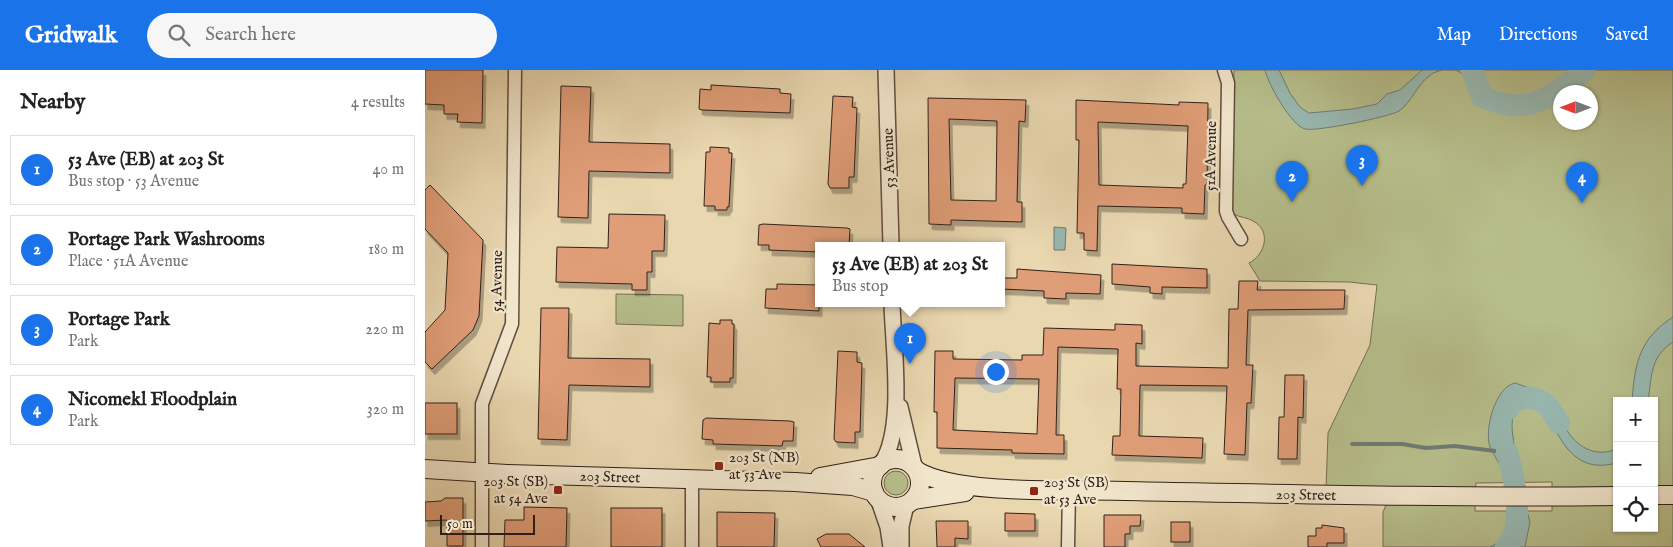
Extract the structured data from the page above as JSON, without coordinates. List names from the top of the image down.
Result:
{
  "streets": {
    "main road": ["203 Street"],
    "street": ["51A Avenue", "53 Avenue", "54 Avenue"]
  },
  "crossings": [
    ["54 Avenue", "203 Street"]
  ],
  "places": {
    "transit": ["203 St (NB) at 53 Ave", "203 St (SB) at 54 Ave", "203 St (SB) at 53 Ave"]
  },
  "scale_bar": "50 m",
  "north": "left",
  "page": {
    "header": "Gridwalk",
    "search": "Search here",
    "nav": ["Map", "Directions", "Saved"],
    "heading": ["Nearby", "4 results"],
    "list": [
      {
        "mark": "1",
        "name": "53 Ave (EB) at 203 St",
        "note": "Bus stop · 53 Avenue",
        "value": "40 m"
      },
      {
        "mark": "2",
        "name": "Portage Park Washrooms",
        "note": "Place · 51A Avenue",
        "value": "180 m"
      },
      {
        "mark": "3",
        "name": "Portage Park",
        "note": "Park",
        "value": "220 m"
      },
      {
        "mark": "4",
        "name": "Nicomekl Floodplain",
        "note": "Park",
        "value": "320 m"
      }
    ],
    "pins": [
      "3",
      "2",
      "4",
      "1"
    ],
    "popup": ["53 Ave (EB) at 203 St", "Bus stop"],
    "map_buttons": ["+", "−"],
    "scale": "50 m"
  }
}
